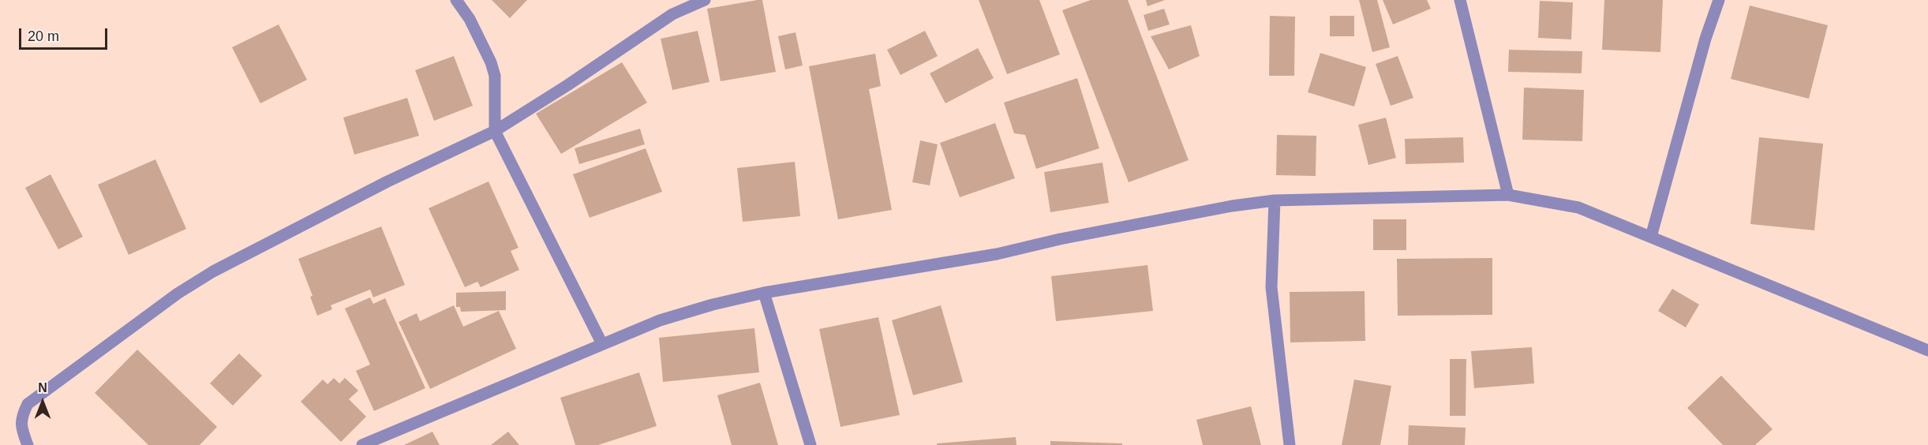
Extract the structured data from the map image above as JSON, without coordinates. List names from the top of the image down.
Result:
{
  "scale_bar": "20 m",
  "north": "top"
}
